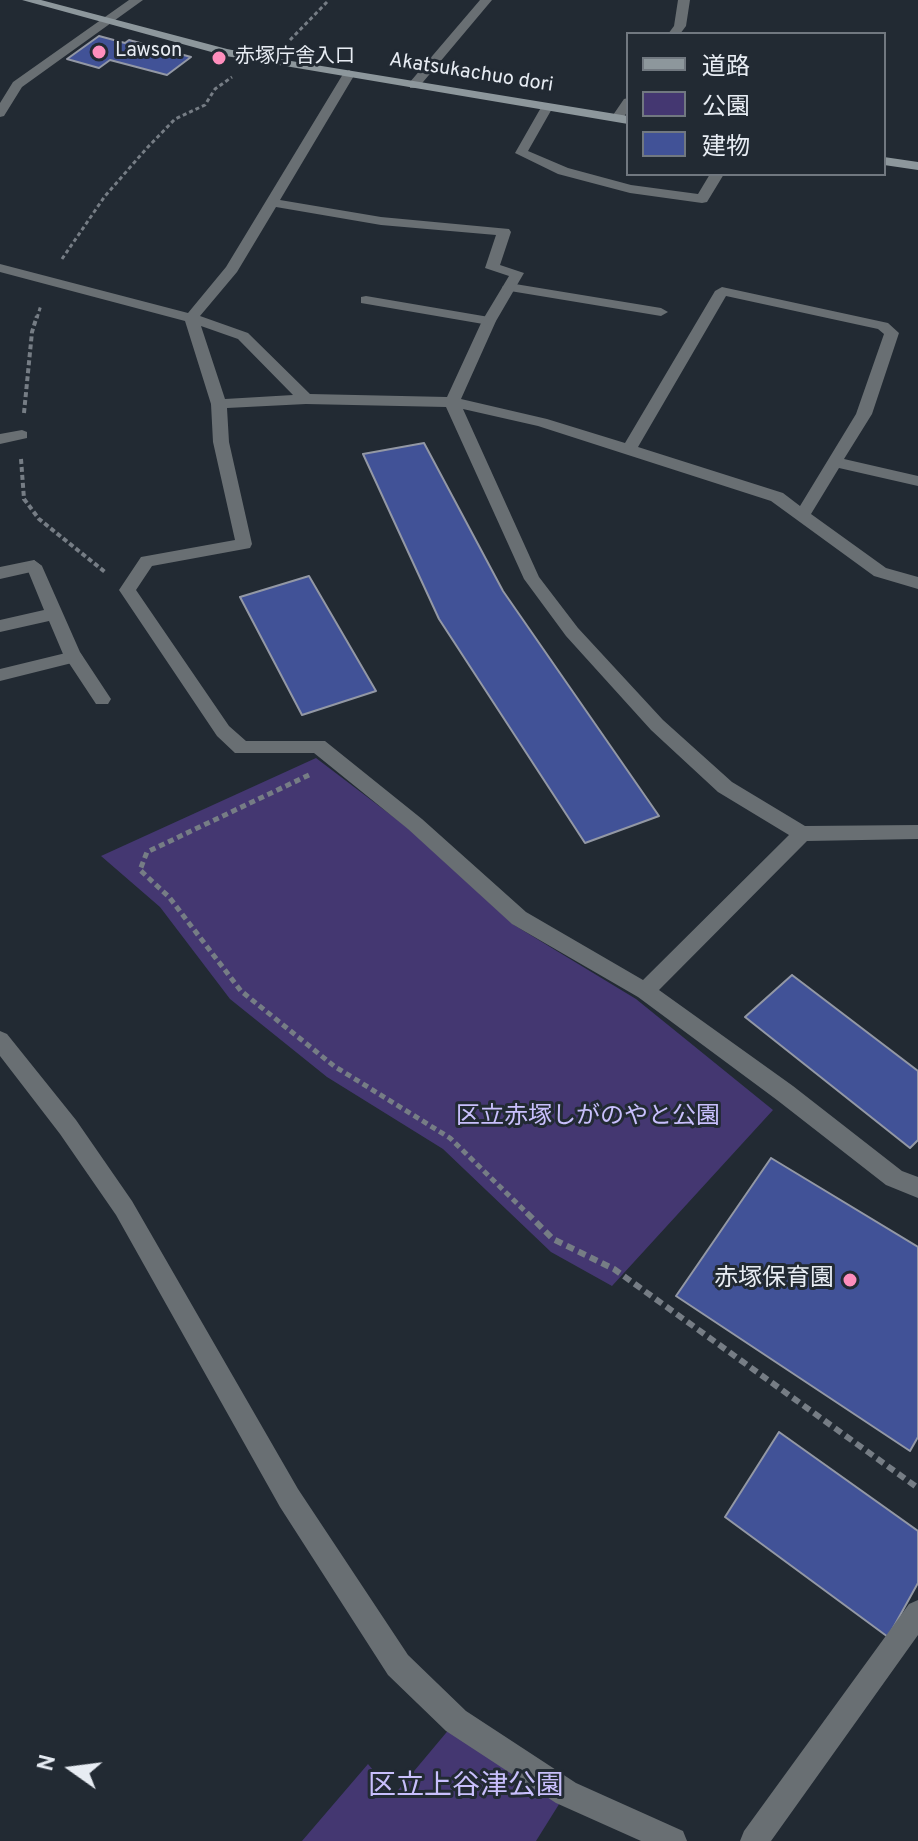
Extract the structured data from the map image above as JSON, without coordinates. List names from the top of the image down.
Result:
{
  "streets": {
    "street": ["Akatsukachuo dori"]
  },
  "parks": ["区立赤塚しがのやと公園", "区立上谷津公園"],
  "places": ["Lawson", "赤塚庁舎入口", "赤塚保育園"],
  "legend": ["道路", "公園", "建物"],
  "north": "left"
}
